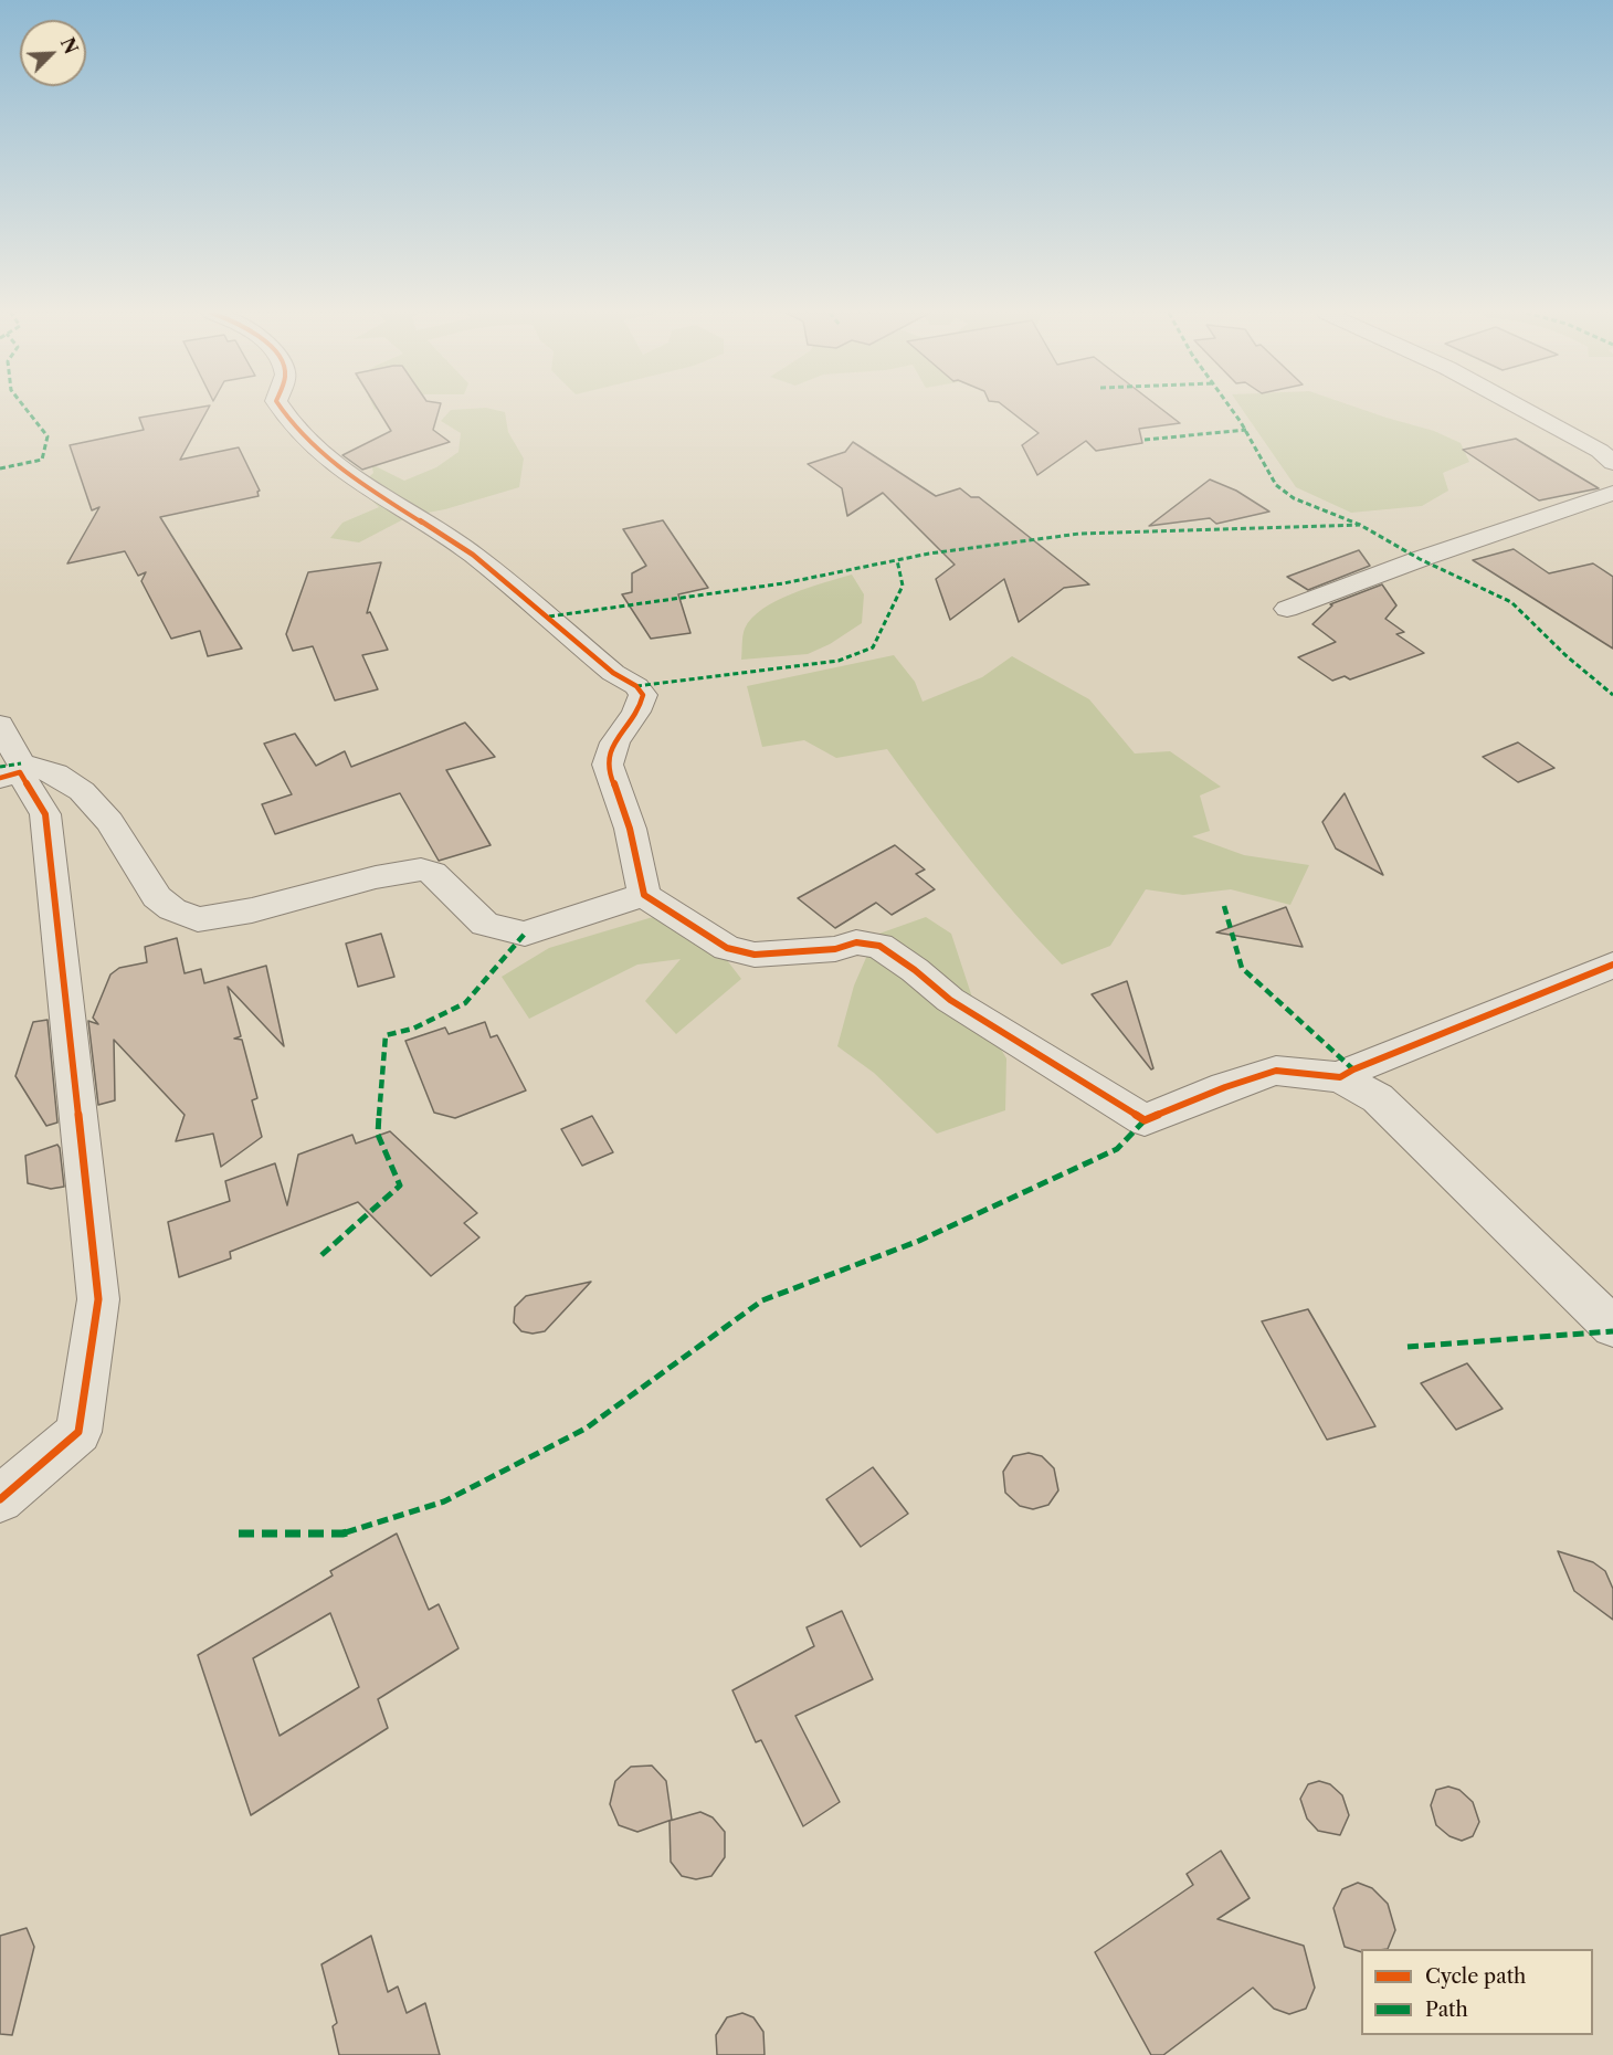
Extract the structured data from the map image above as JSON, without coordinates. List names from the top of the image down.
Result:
{
  "legend": ["Cycle path", "Path"],
  "north": "top right"
}
